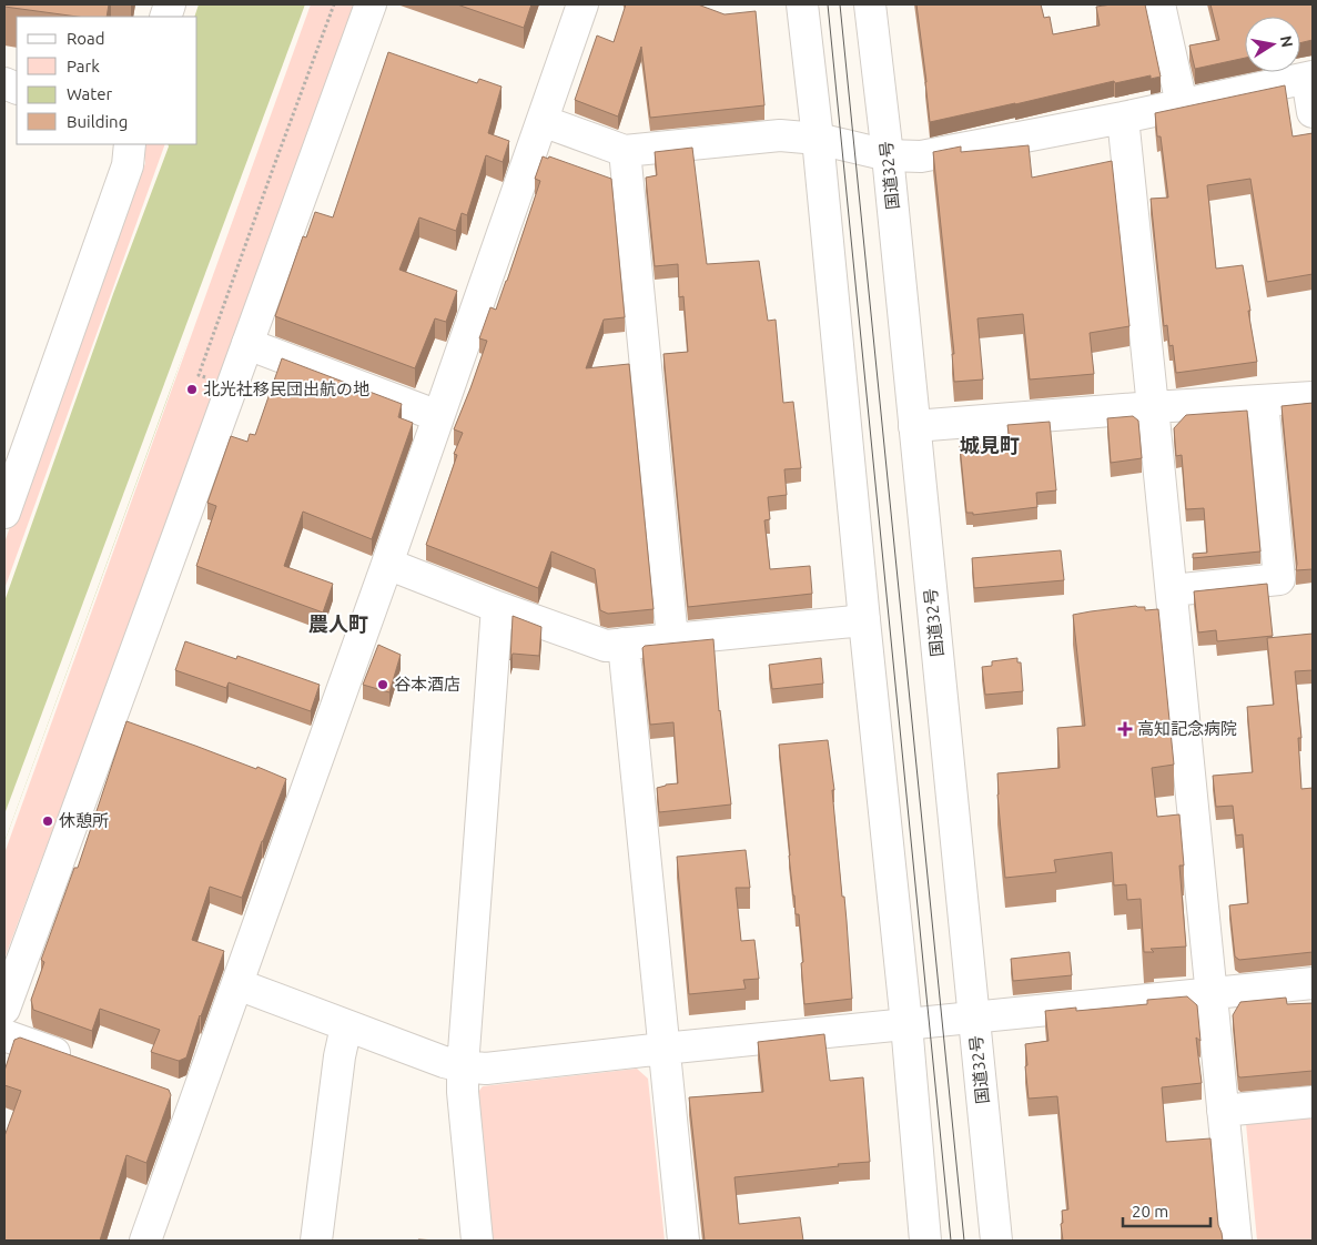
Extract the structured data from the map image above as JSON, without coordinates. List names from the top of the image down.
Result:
{
  "streets": {
    "main road": ["国道32号"]
  },
  "districts": ["城見町", "農人町"],
  "places": {
    "other": ["北光社移民団出航の地", "谷本酒店", "休憩所"],
    "health": ["高知記念病院"]
  },
  "legend": [
    "Road",
    "Park",
    "Water",
    "Building"
  ],
  "scale_bar": "20 m",
  "north": "right"
}
